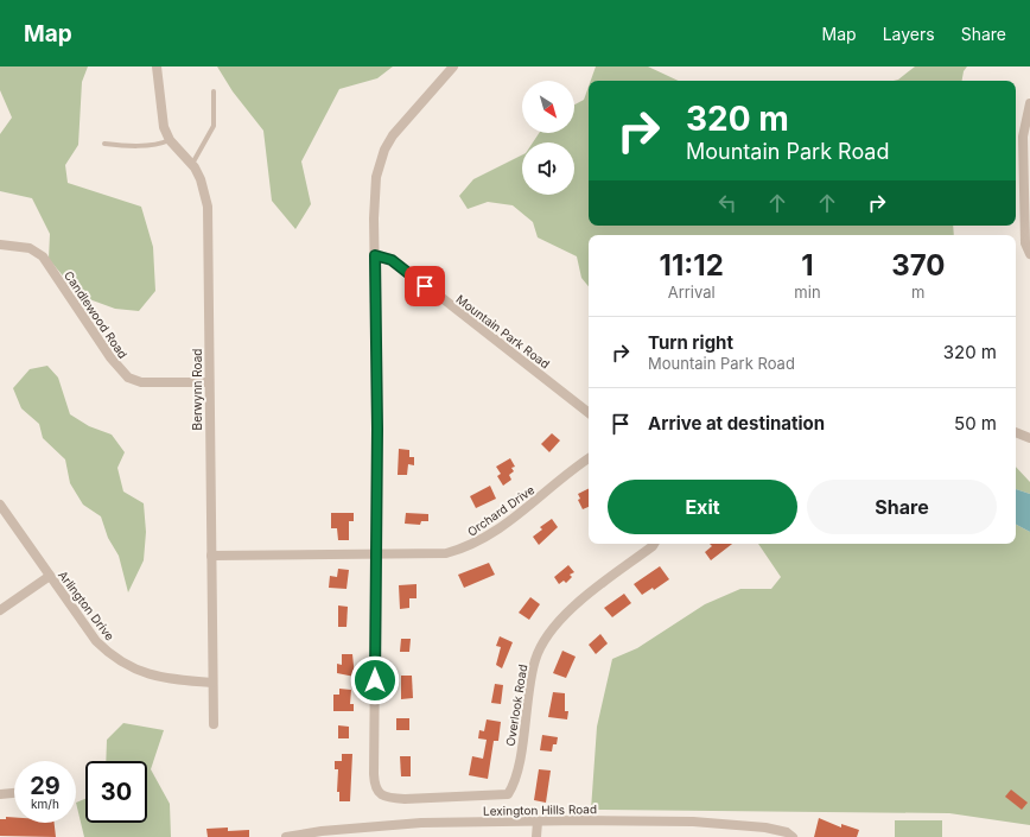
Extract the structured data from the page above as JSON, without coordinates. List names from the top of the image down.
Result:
{
  "streets": {
    "street": [
      "Candlewood Road",
      "Mountain Park Road",
      "Berwynn Road",
      "Orchard Drive",
      "Arlington Drive",
      "Overlook Road",
      "Lexington Hills Road"
    ]
  },
  "crossings": [
    ["Candlewood Road", "Berwynn Road"],
    ["Berwynn Road", "Orchard Drive"],
    ["Berwynn Road", "Arlington Drive"],
    ["Orchard Drive", "Overlook Road"]
  ],
  "north": "bottom right",
  "page": {
    "header": "Map",
    "nav": ["Map", "Layers", "Share"],
    "turn": ["320 m", "Mountain Park Road"],
    "eta": [
      "11:12",
      "Arrival",
      "1",
      "min",
      "370",
      "m"
    ],
    "list": [
      {
        "name": "Turn right",
        "note": "Mountain Park Road",
        "value": "320 m"
      },
      {
        "name": "Arrive at destination",
        "value": "50 m"
      }
    ],
    "buttons": ["Exit", "Share"],
    "speed": "29 km/h",
    "limit": "30"
  }
}
